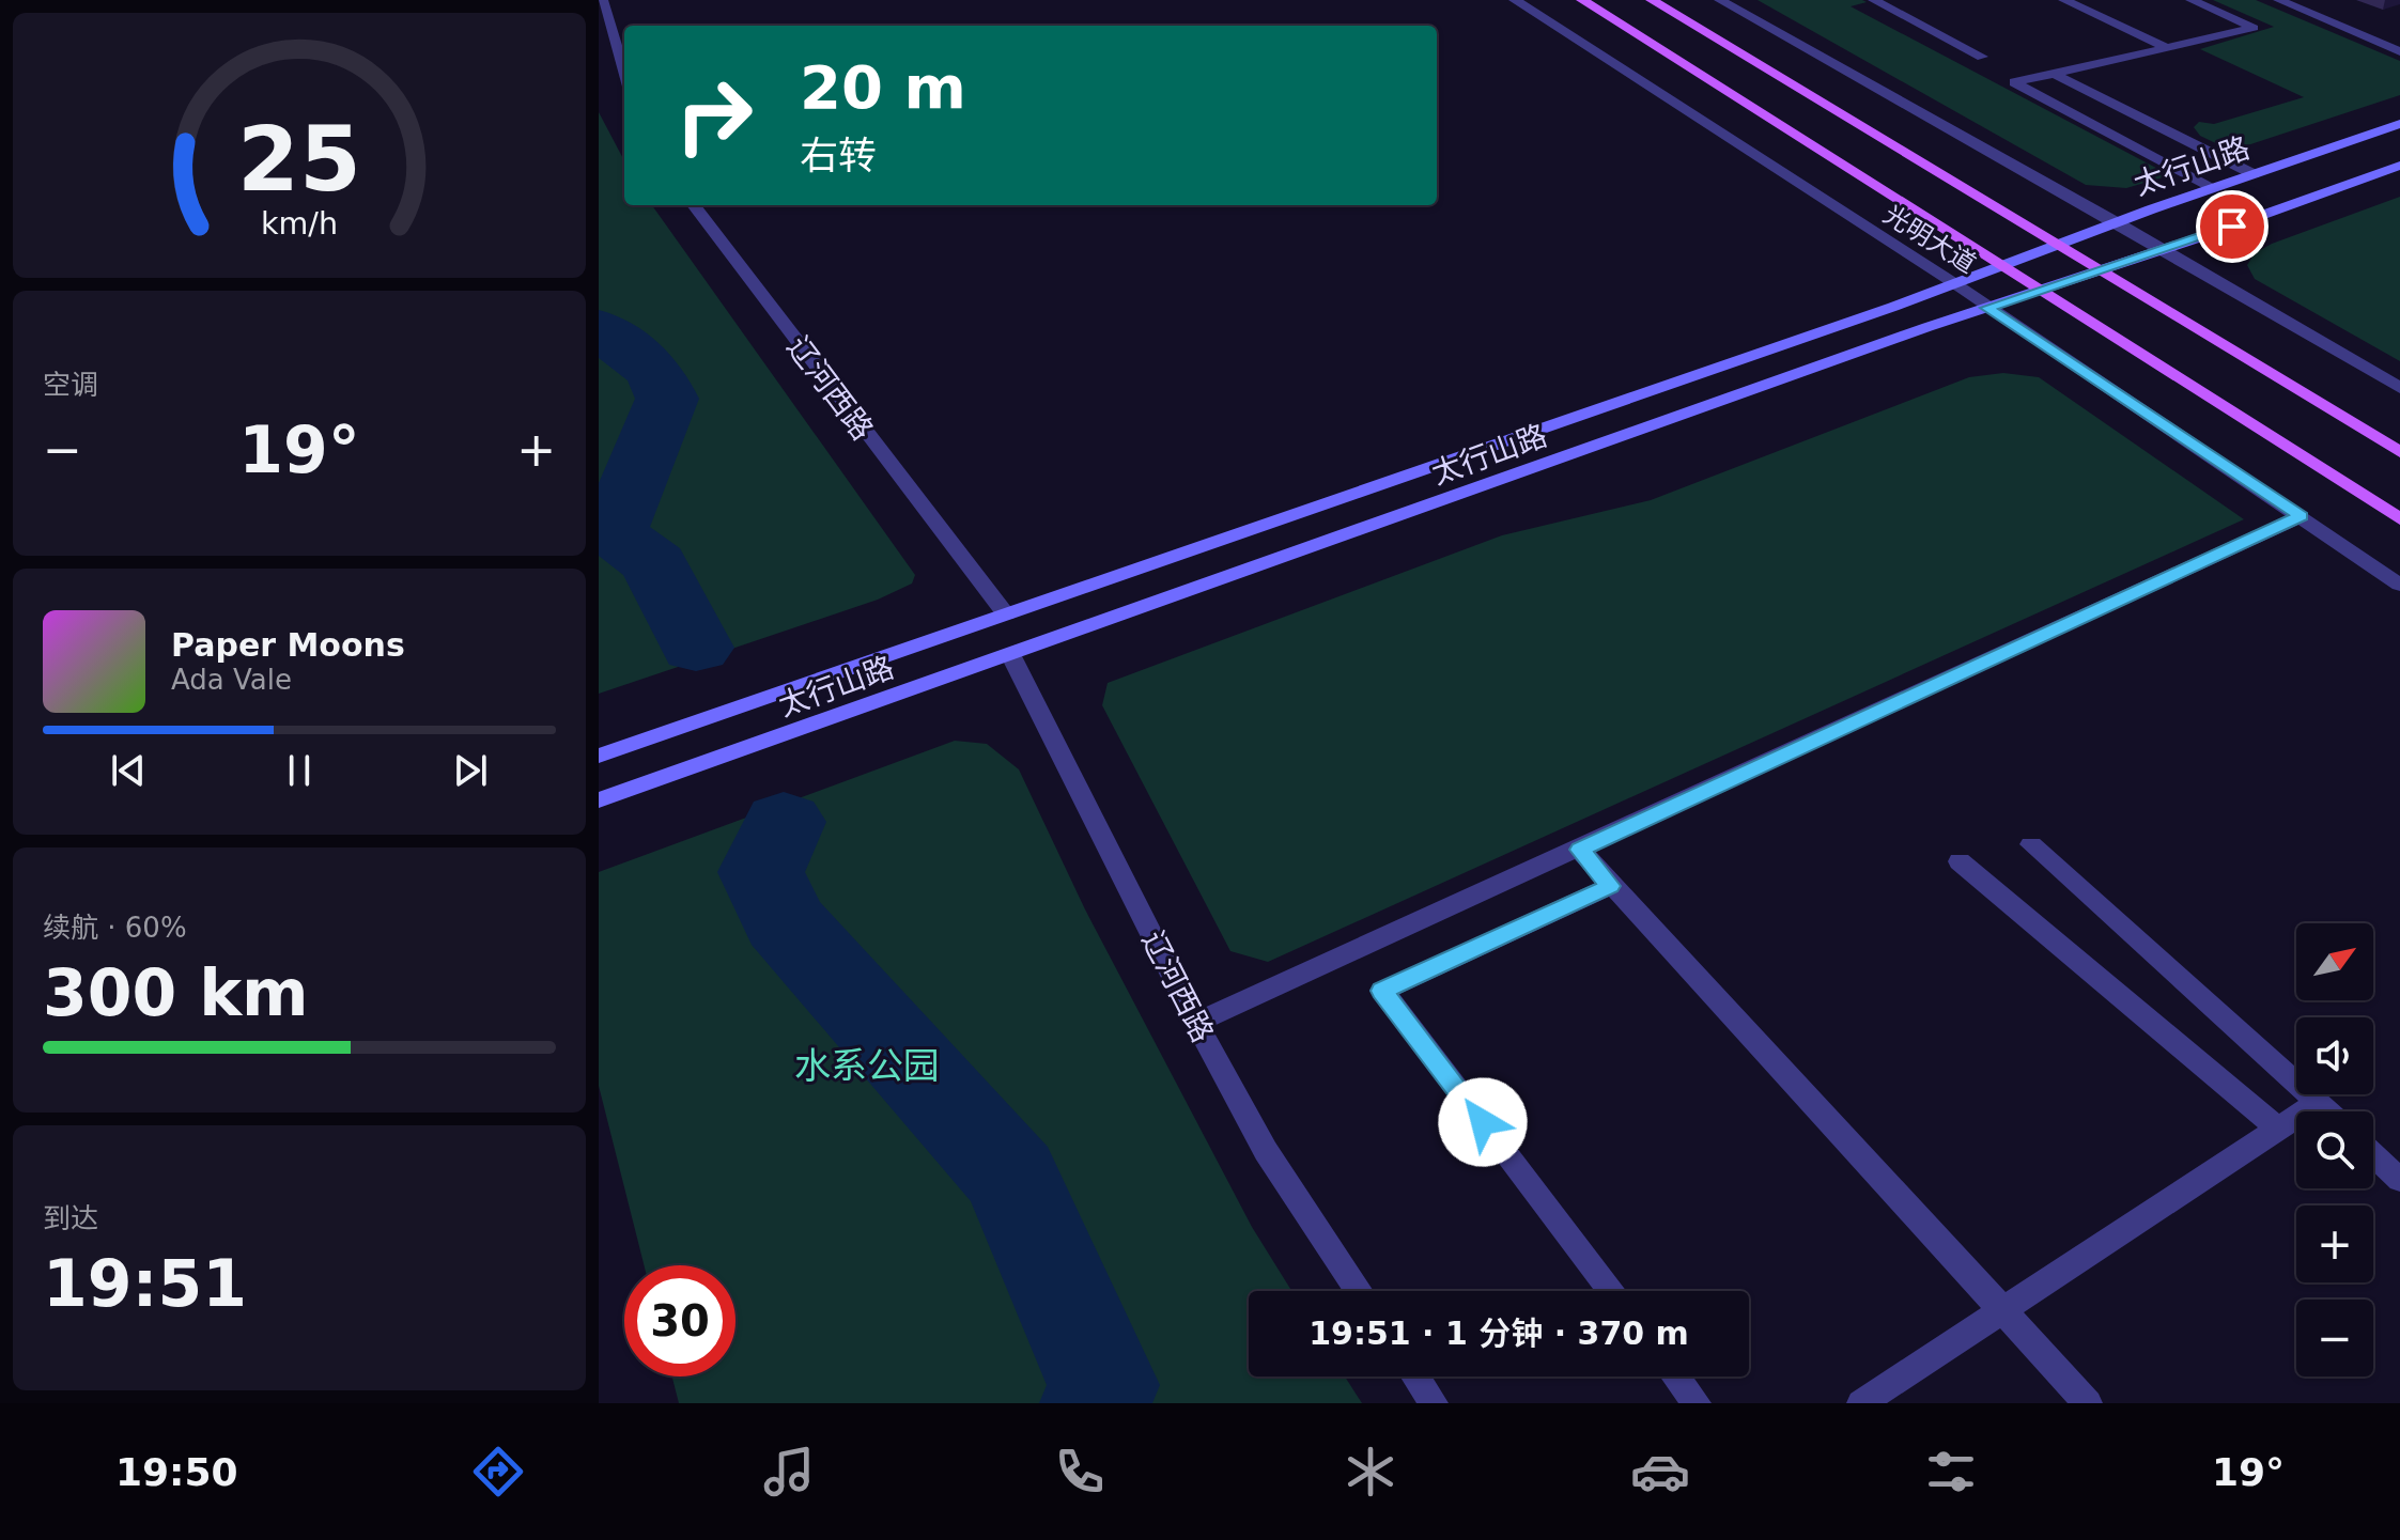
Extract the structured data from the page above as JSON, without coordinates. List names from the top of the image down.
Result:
{
  "streets": {
    "main road": ["太行山路", "光明大道"],
    "street": ["辽河西路"]
  },
  "crossings": [
    ["太行山路", "光明大道"],
    ["太行山路", "辽河西路"]
  ],
  "parks": ["水系公园"],
  "north": "top right",
  "page": {
    "turn": ["20 m", "右转"],
    "tile": [
      "空调",
      ["续航 · 60%", "300 km"],
      ["到达", "19:51"]
    ],
    "heat": ["−", "19°", "+"],
    "song": ["Paper Moons", "Ada Vale"],
    "map_buttons": ["+", "−"],
    "limit": "30",
    "trip": "19:51 · 1 分钟 · 370 m",
    "tabs": ["19:50", "19°"],
    "gauge": ["25", "km/h"]
  }
}
